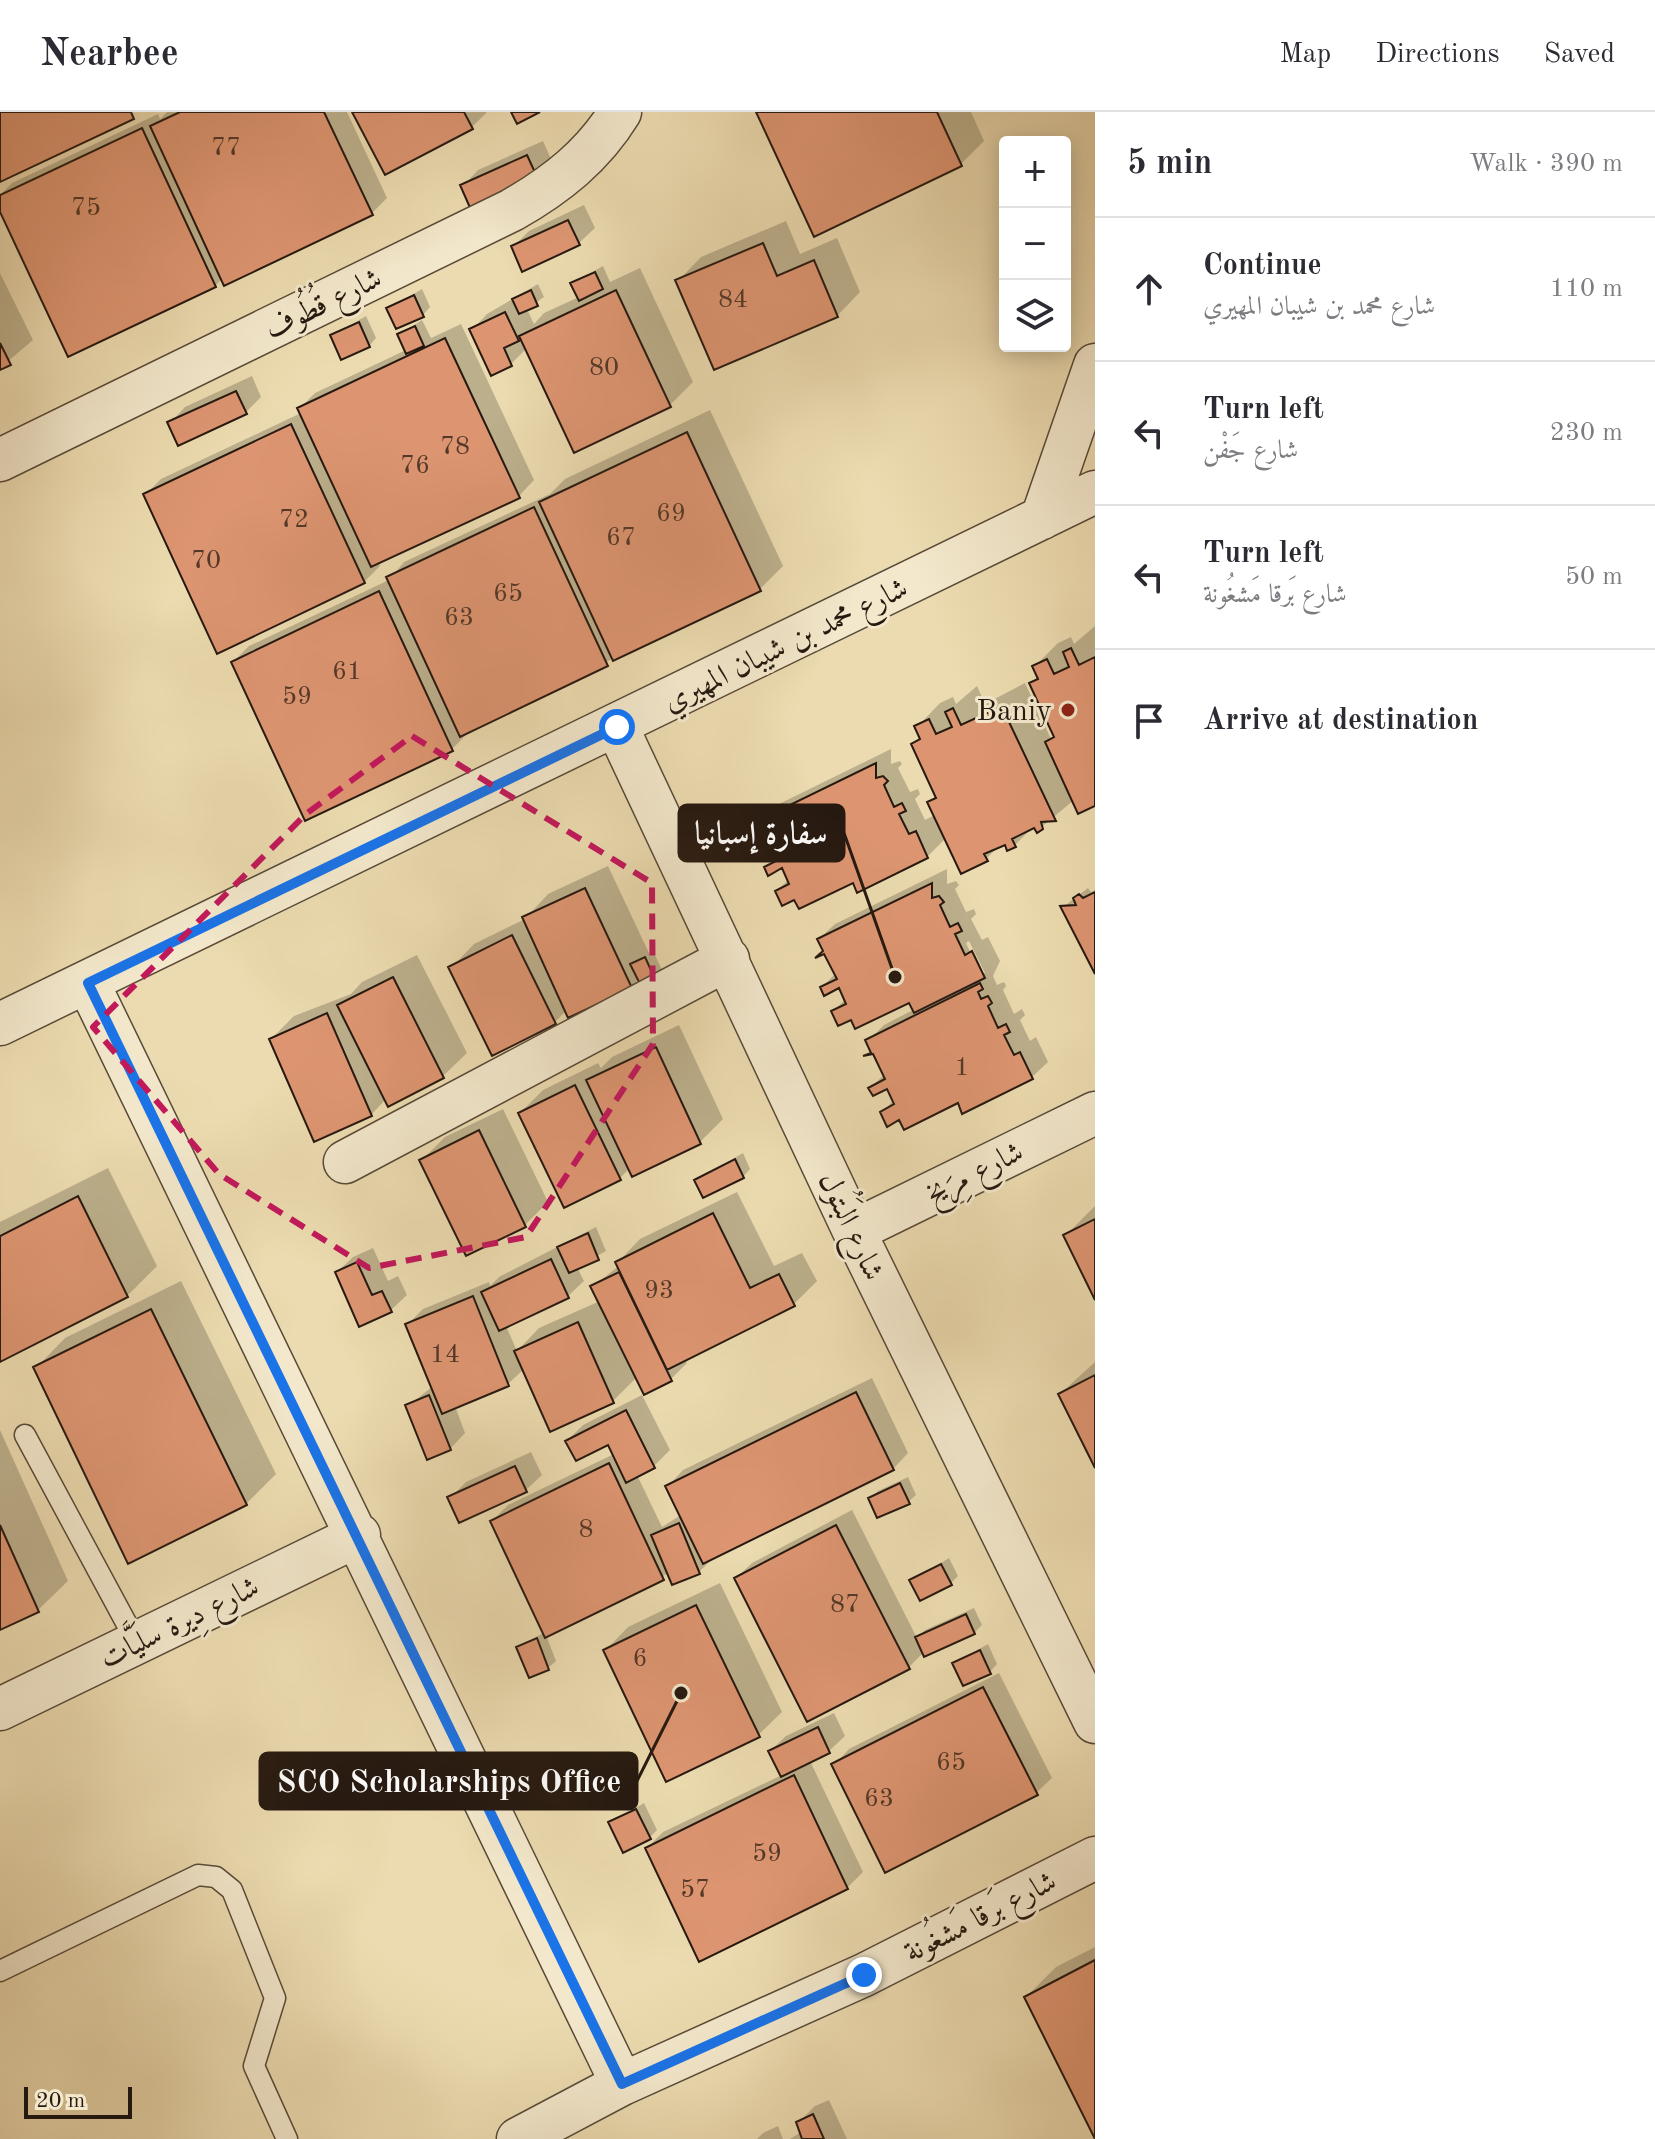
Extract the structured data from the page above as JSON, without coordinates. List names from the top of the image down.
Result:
{
  "streets": {
    "street": [
      "شارع قُطُوف",
      "شارع محمد بن شيبان المهيري",
      "شارع مِرَيخ",
      "شارع البَتُول",
      "شارع دِيرة سلَيَّات",
      "شارع بَرقا مَشغُونة"
    ]
  },
  "crossings": [
    ["شارع محمد بن شيبان المهيري", "شارع البَتُول"],
    ["شارع مِرَيخ", "شارع البَتُول"]
  ],
  "places": ["Baniy", "سفارة إسبانيا", "SCO Scholarships Office"],
  "house_numbers": [
    "77",
    "75",
    "84",
    "80",
    "78",
    "76",
    "69",
    "72",
    "67",
    "70",
    "65",
    "63",
    "61",
    "59",
    "1",
    "93",
    "14",
    "8",
    "87",
    "6",
    "65",
    "63",
    "59",
    "57"
  ],
  "scale_bar": "20 m",
  "page": {
    "header": "Nearbee",
    "nav": ["Map", "Directions", "Saved"],
    "heading": ["5 min", "Walk · 390 m"],
    "map_buttons": ["+", "−"],
    "list": [
      ["Continue", "شارع محمد بن شيبان المهيري", "110 m"],
      ["Turn left", "شارع جَفْن", "230 m"],
      ["Turn left", "شارع بَرقا مَشغُونة", "50 m"],
      "Arrive at destination"
    ],
    "scale": "20 m"
  }
}
